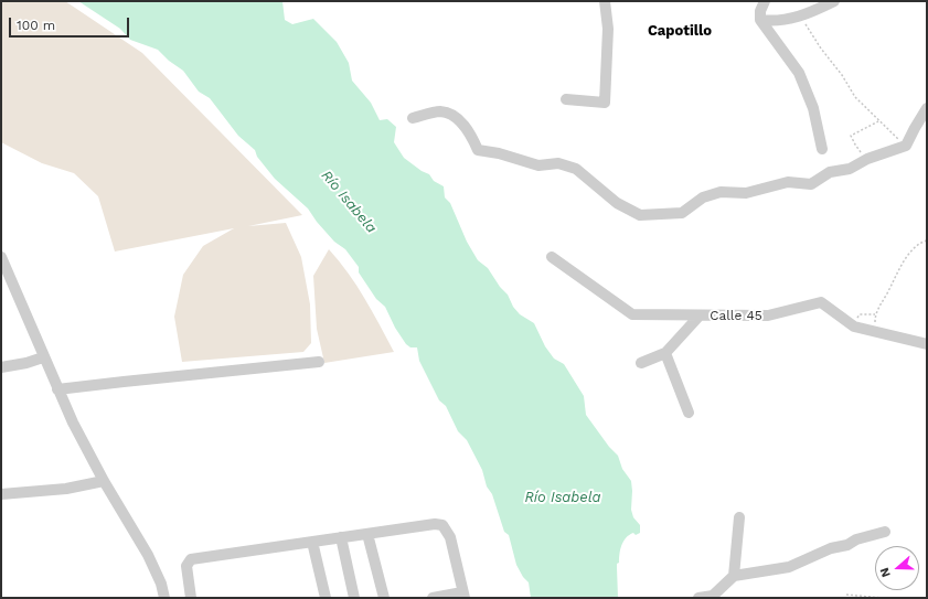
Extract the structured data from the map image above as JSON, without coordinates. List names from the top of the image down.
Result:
{
  "streets": {
    "street": ["Calle 45"]
  },
  "districts": ["Capotillo"],
  "water": ["Río Isabela"],
  "scale_bar": "100 m",
  "north": "left"
}
